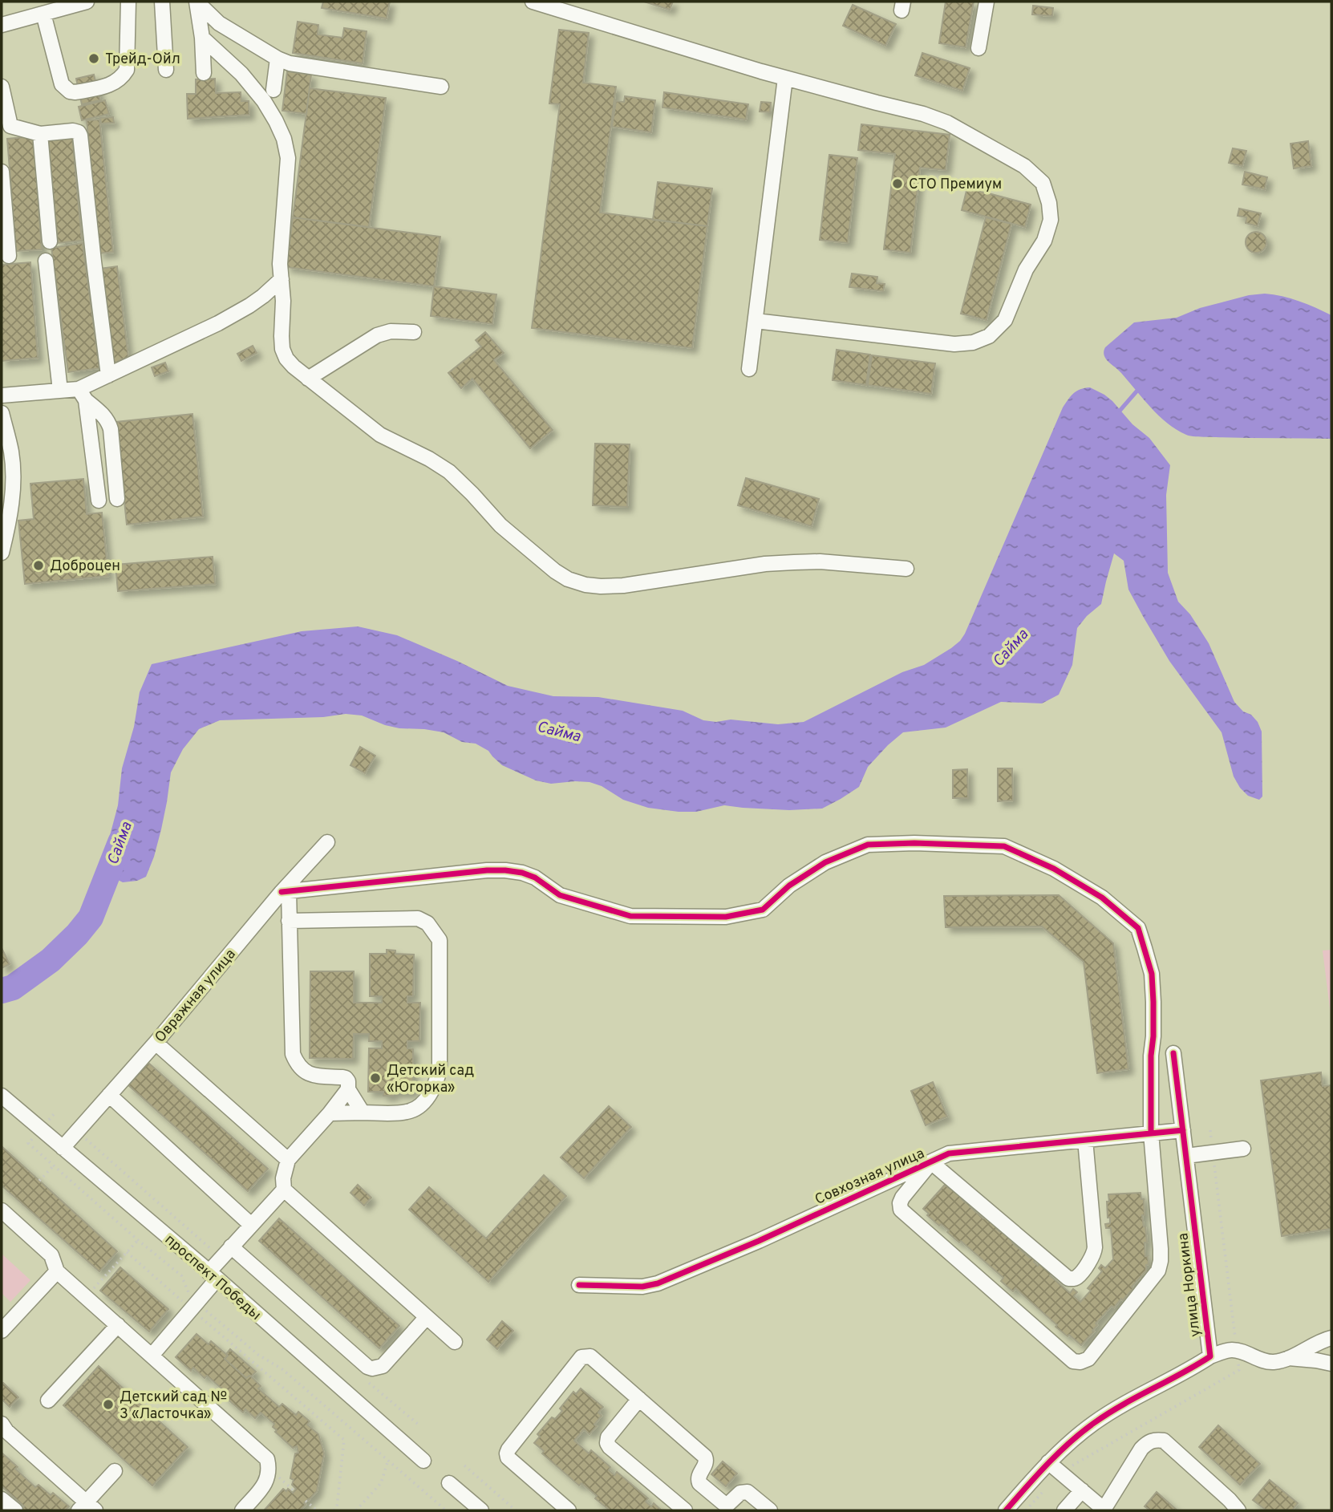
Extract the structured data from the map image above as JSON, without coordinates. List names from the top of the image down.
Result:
{
  "streets": {
    "street": [
      "Овражная улица",
      "Совхозная улица",
      "проспект Победы",
      "улица Норкина"
    ]
  },
  "crossings": [
    ["Овражная улица", "проспект Победы"],
    ["Совхозная улица", "улица Норкина"]
  ],
  "water": ["Сайма"],
  "places": [
    "Трейд-Ойл",
    "СТО Премиум",
    "Доброцен",
    "Детский сад «Югорка»",
    "Детский сад № 3 «Ласточка»"
  ]
}
